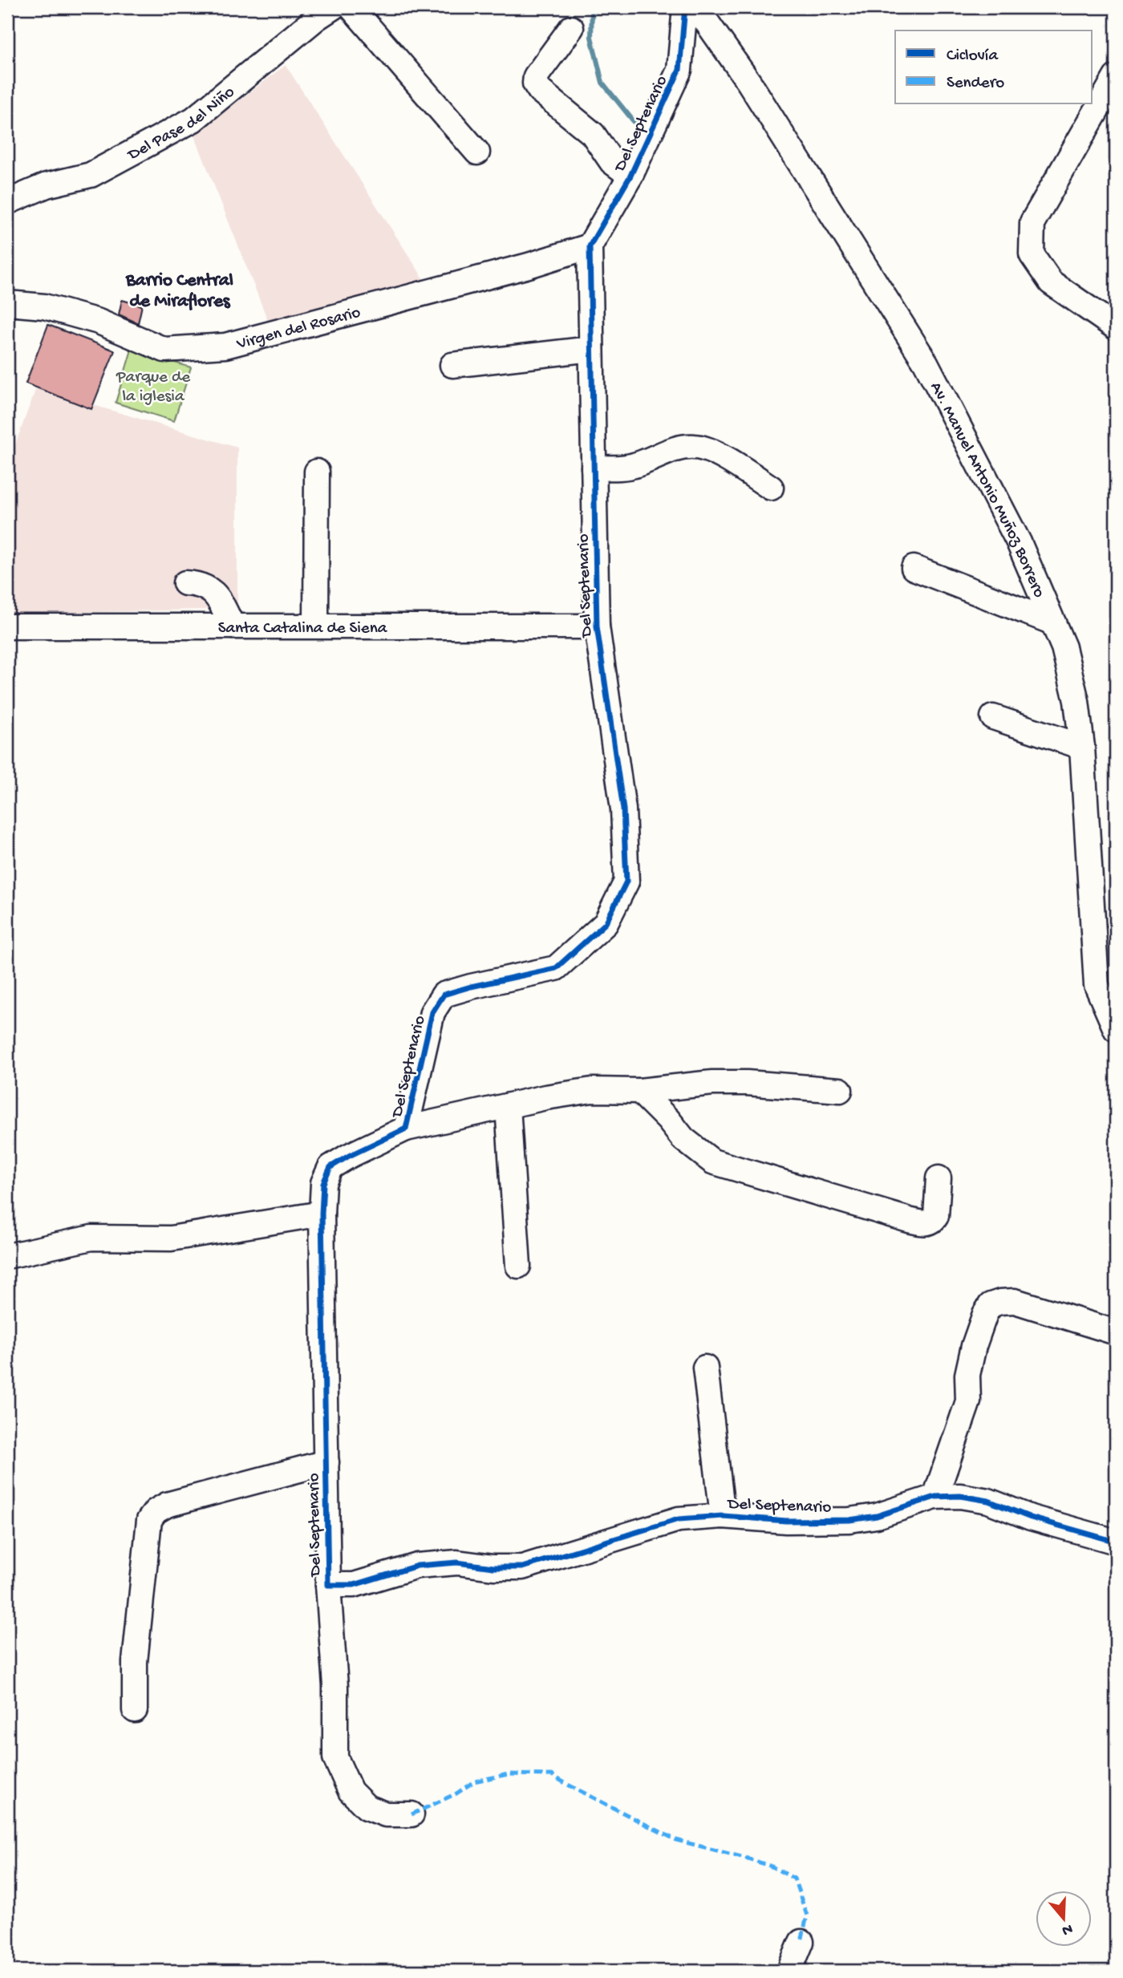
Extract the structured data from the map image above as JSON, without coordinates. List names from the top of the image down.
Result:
{
  "streets": {
    "street": [
      "Del Pase del Niño",
      "Del Septenario",
      "Virgen del Rosario",
      "Av. Manuel Antonio Muñoz Borrero",
      "Santa Catalina de Siena"
    ]
  },
  "crossings": [
    ["Del Septenario", "Virgen del Rosario"],
    ["Del Septenario", "Santa Catalina de Siena"]
  ],
  "districts": ["Barrio Central de Miraflores"],
  "parks": ["Parque de la iglesia"],
  "legend": ["Ciclovía", "Sendero"],
  "north": "bottom"
}
